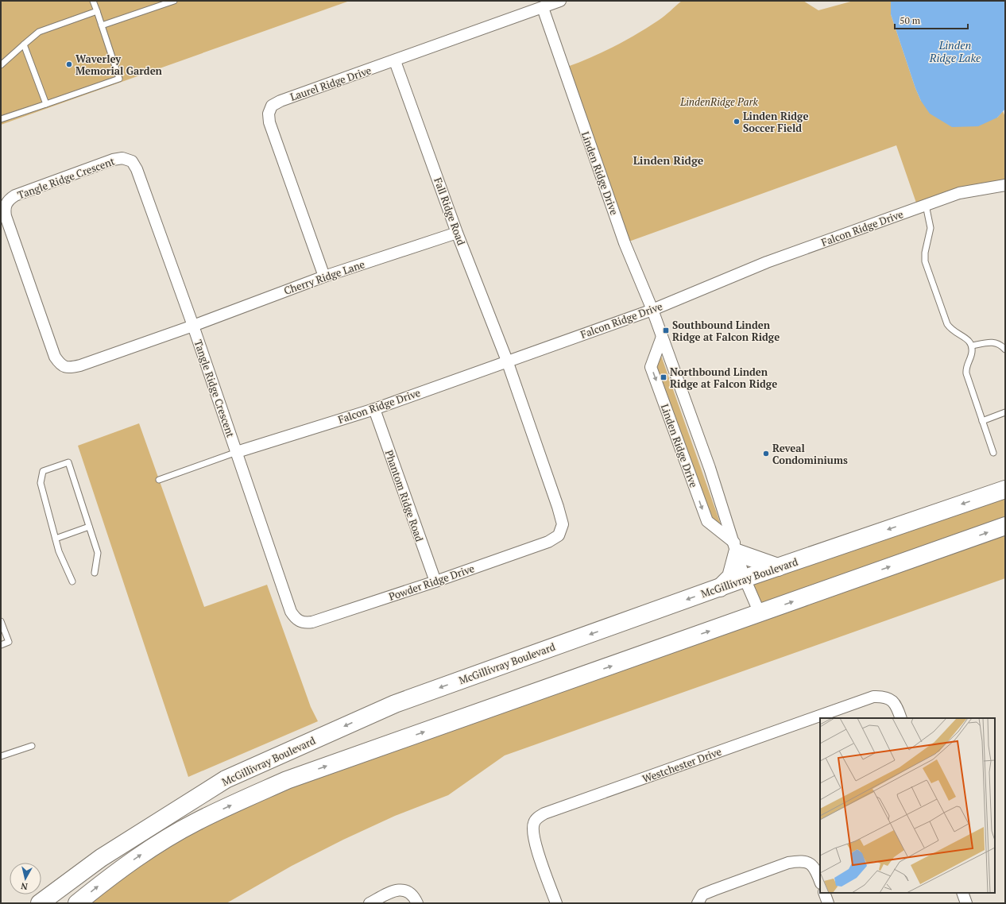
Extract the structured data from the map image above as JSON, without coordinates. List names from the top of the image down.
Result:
{
  "streets": {
    "main road": ["McGillivray Boulevard"],
    "street": [
      "Laurel Ridge Drive",
      "Linden Ridge Drive",
      "Tangle Ridge Crescent",
      "Fall Ridge Road",
      "Falcon Ridge Drive",
      "Cherry Ridge Lane",
      "Phantom Ridge Road",
      "Powder Ridge Drive",
      "Westchester Drive"
    ]
  },
  "crossings": [
    ["Laurel Ridge Drive", "Linden Ridge Drive"],
    ["Laurel Ridge Drive", "Fall Ridge Road"],
    ["Laurel Ridge Drive", "Cherry Ridge Lane"],
    ["Linden Ridge Drive", "Falcon Ridge Drive"],
    ["Linden Ridge Drive", "McGillivray Boulevard"],
    ["Tangle Ridge Crescent", "Falcon Ridge Drive"],
    ["Tangle Ridge Crescent", "Cherry Ridge Lane"],
    ["Tangle Ridge Crescent", "Powder Ridge Drive"],
    ["Fall Ridge Road", "Falcon Ridge Drive"],
    ["Fall Ridge Road", "Cherry Ridge Lane"],
    ["Fall Ridge Road", "Powder Ridge Drive"],
    ["Falcon Ridge Drive", "Phantom Ridge Road"],
    ["Falcon Ridge Drive", "Powder Ridge Drive"],
    ["Phantom Ridge Road", "Powder Ridge Drive"]
  ],
  "districts": ["Linden Ridge"],
  "water": ["Linden Ridge Lake"],
  "parks": ["LindenRidge Park"],
  "places": {
    "other": ["Waverley Memorial Garden", "Linden Ridge Soccer Field", "Reveal Condominiums"],
    "transit": ["Southbound Linden Ridge at Falcon Ridge", "Northbound Linden Ridge at Falcon Ridge"]
  },
  "scale_bar": "50 m",
  "north": "bottom"
}
